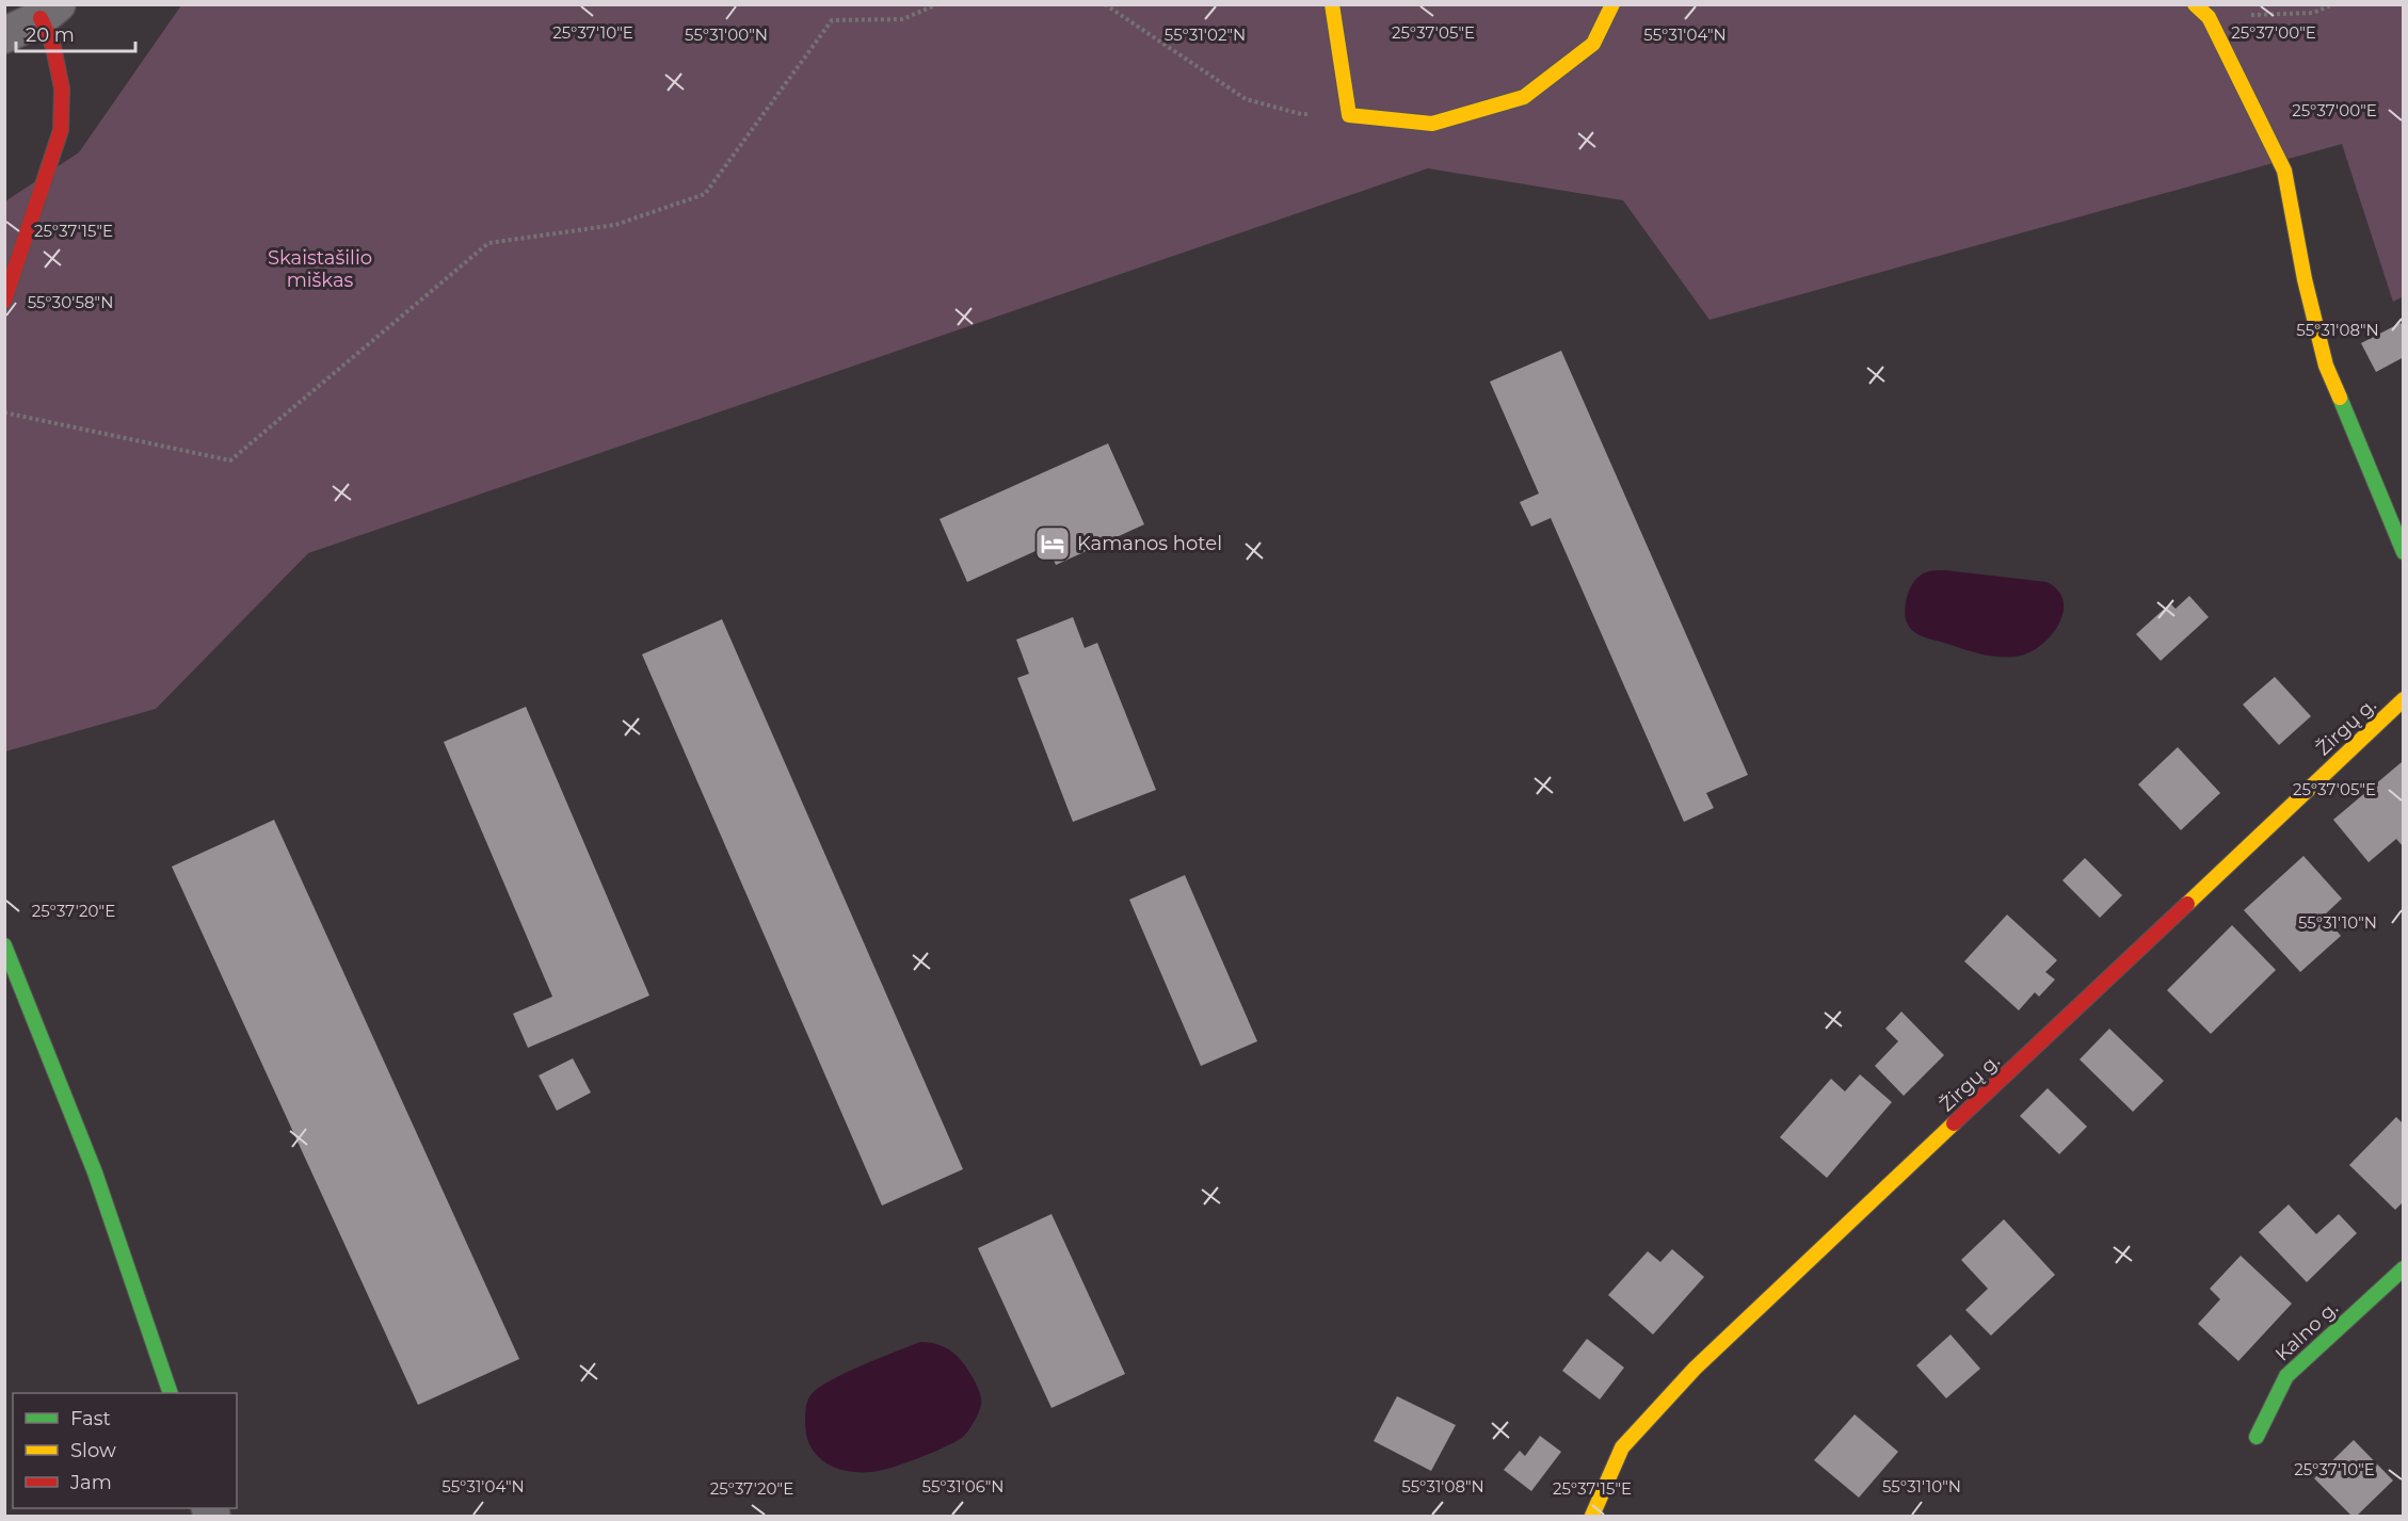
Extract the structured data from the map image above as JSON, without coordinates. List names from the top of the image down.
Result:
{
  "streets": {
    "street": ["Žirgų g.", "Kalno g."]
  },
  "parks": ["Skaistašilio miškas"],
  "places": {
    "hotel": ["Kamanos hotel"]
  },
  "legend": ["Fast", "Slow", "Jam"],
  "scale_bar": "20 m",
  "coordinates": [
    "25°37'10\"E",
    "25°37'05\"E",
    "25°37'00\"E",
    "55°31'00\"N",
    "55°31'02\"N",
    "55°31'04\"N",
    "25°37'15\"E",
    "55°30'58\"N",
    "55°31'08\"N",
    "25°37'20\"E",
    "55°31'10\"N",
    "55°31'06\"N"
  ]
}
